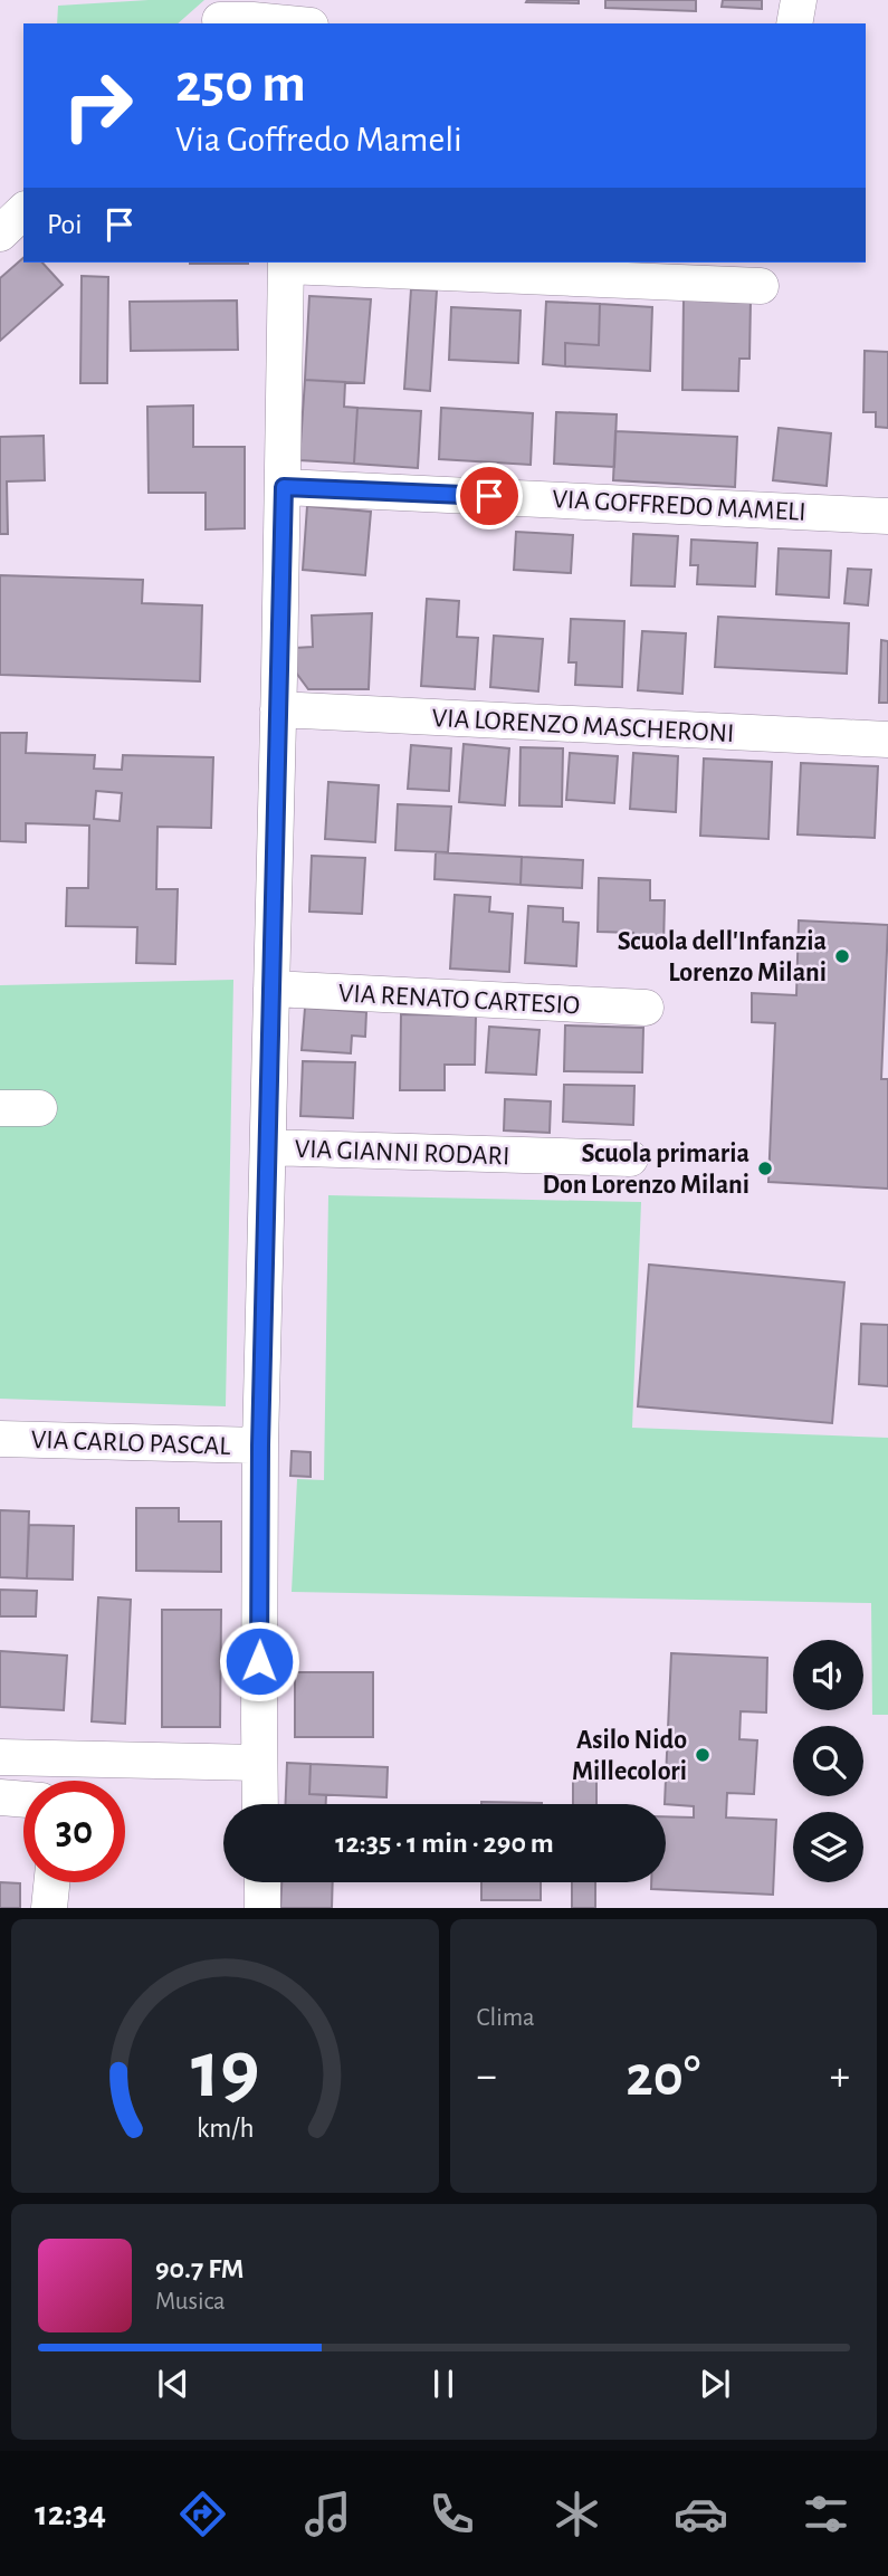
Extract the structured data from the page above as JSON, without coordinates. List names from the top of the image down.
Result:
{
  "streets": {
    "street": [
      "VIA GOFFREDO MAMELI",
      "VIA LORENZO MASCHERONI",
      "VIA RENATO CARTESIO",
      "VIA GIANNI RODARI",
      "VIA CARLO PASCAL"
    ]
  },
  "places": ["Scuola dell'Infanzia Lorenzo Milani", "Scuola primaria Don Lorenzo Milani", "Asilo Nido Millecolori"],
  "page": {
    "turn": ["250 m", "Via Goffredo Mameli"],
    "then": "Poi",
    "limit": "30",
    "trip": "12:35 · 1 min · 290 m",
    "tile": "Clima",
    "heat": ["−", "20°", "+"],
    "song": ["90.7 FM", "Musica"],
    "tabs": "12:34",
    "gauge": ["19", "km/h"]
  }
}
